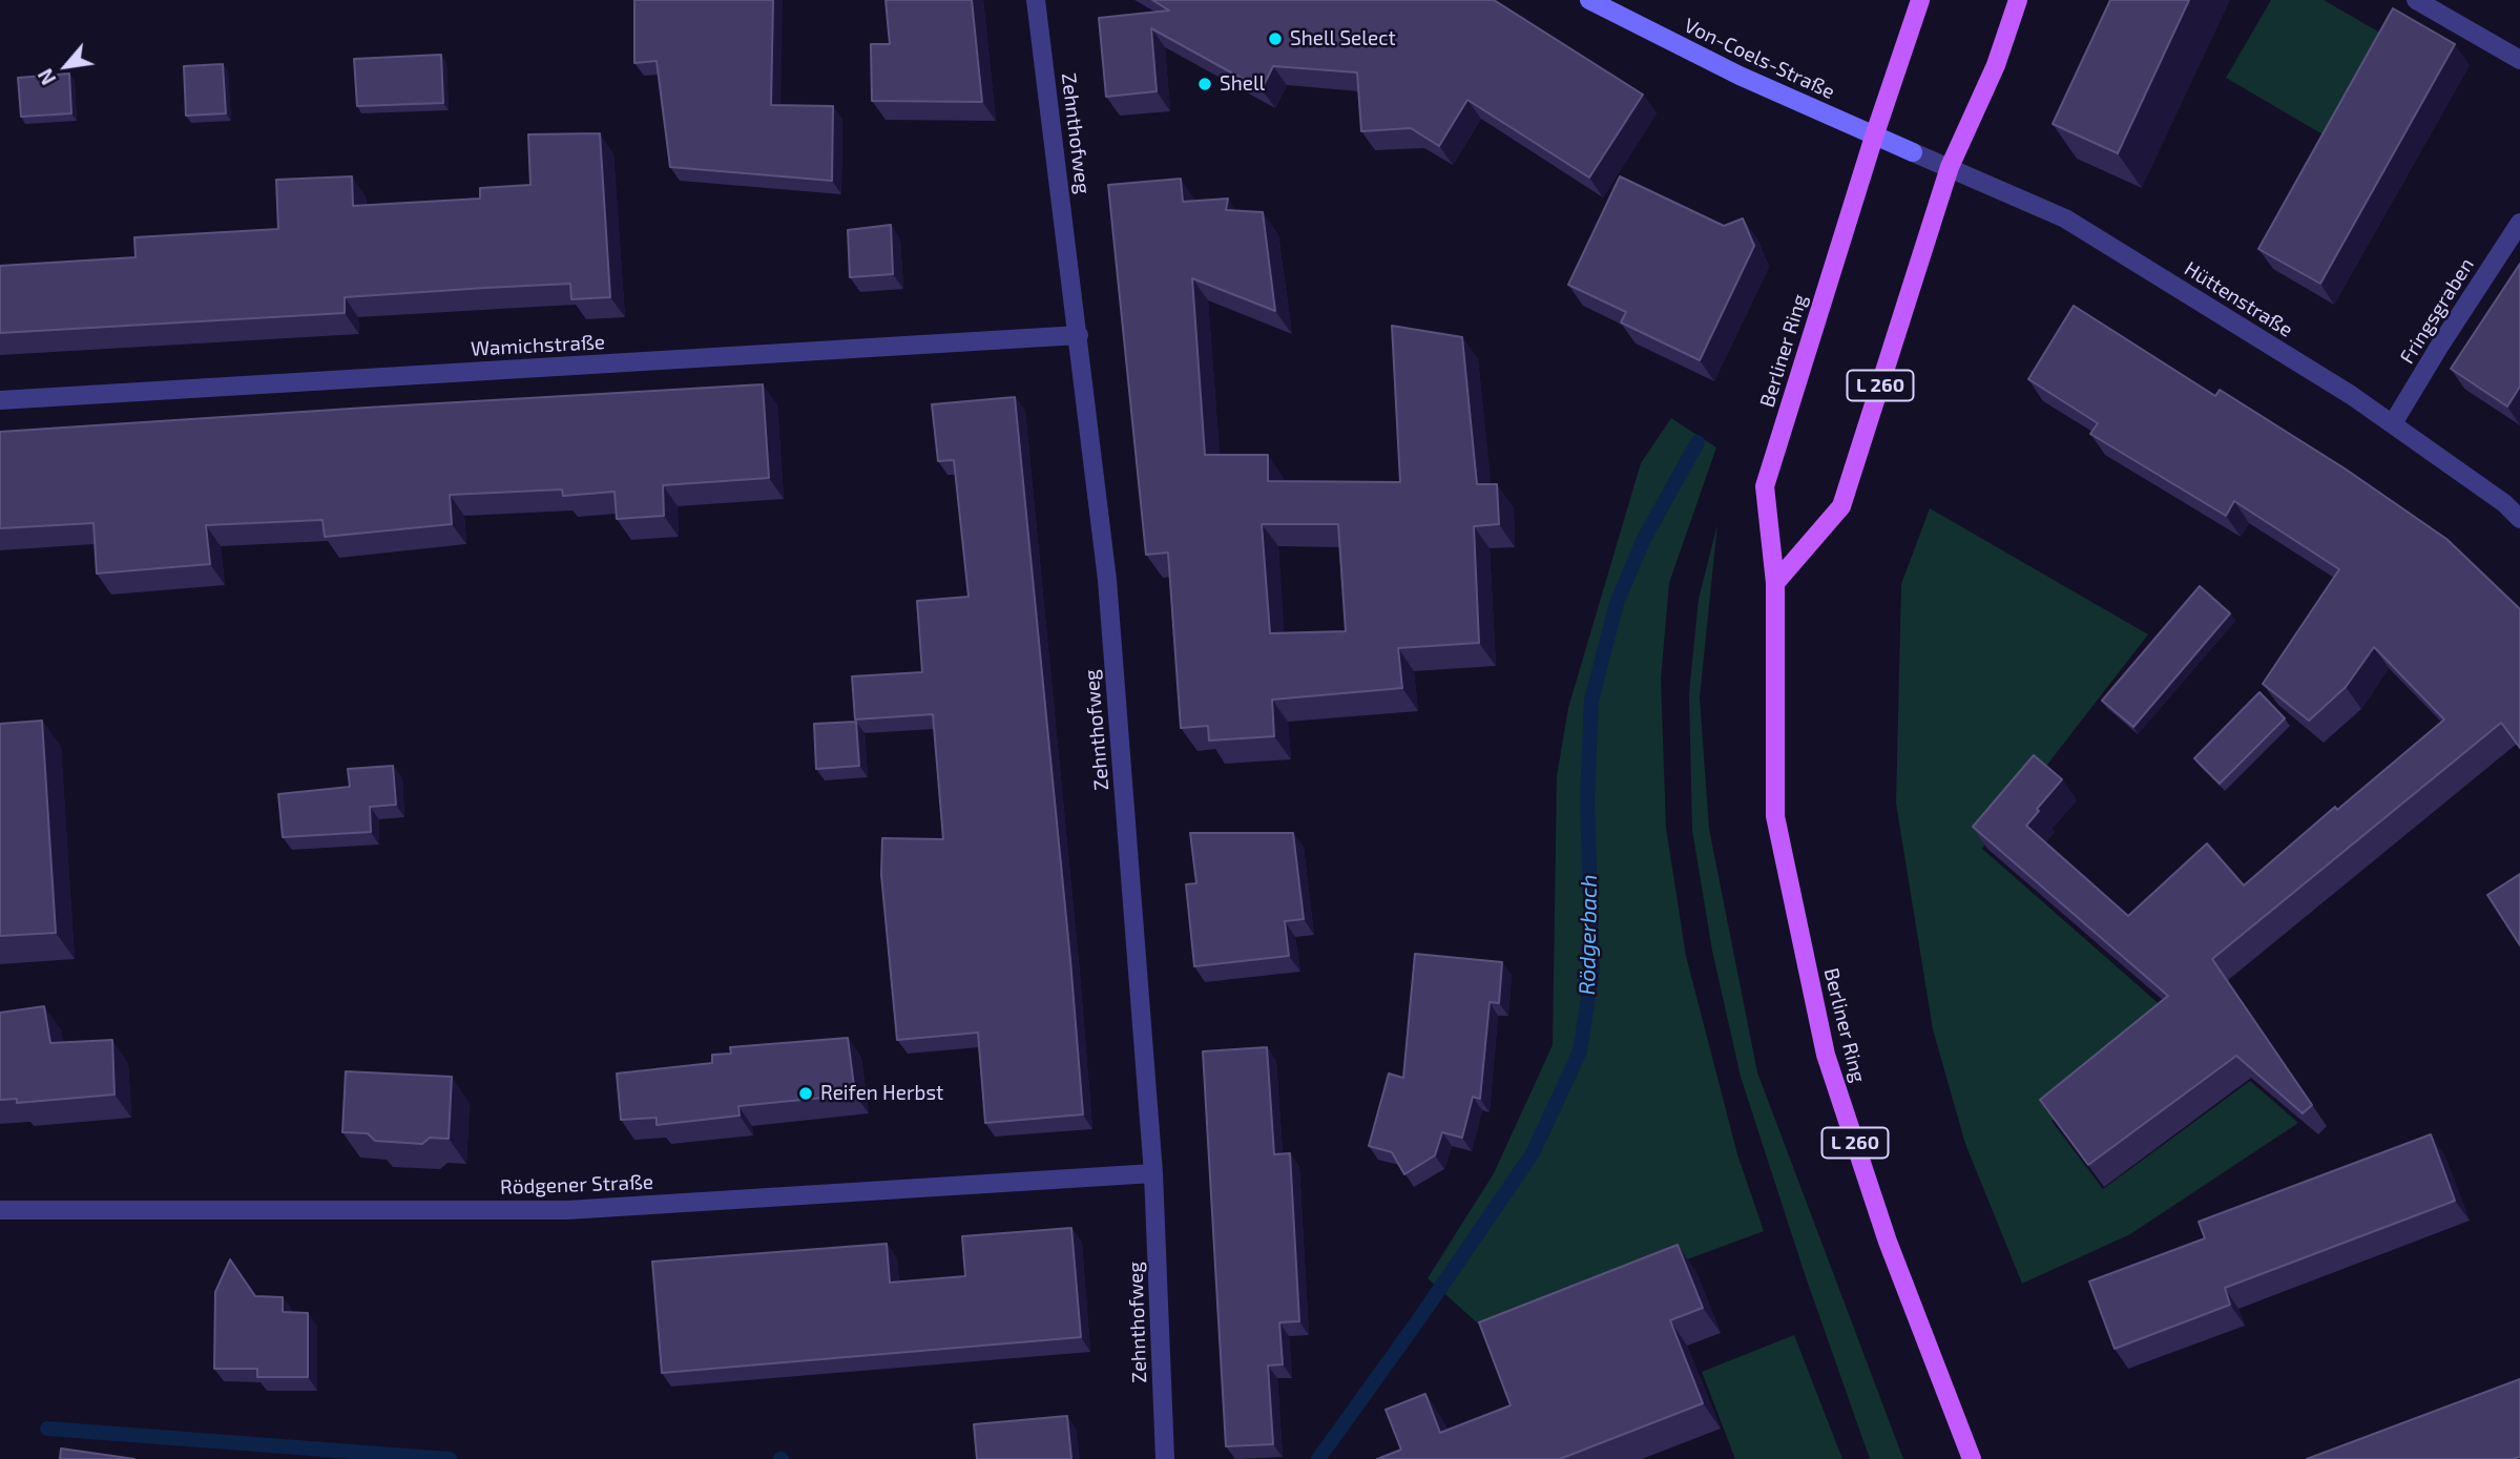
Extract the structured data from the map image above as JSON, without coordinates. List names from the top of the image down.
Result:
{
  "streets": {
    "main road": ["Von-Coels-Straße", "Berliner Ring", "L 260"],
    "street": [
      "Zehnthofweg",
      "Hüttenstraße",
      "Fringsgraben",
      "Wamichstraße",
      "Rödgener Straße"
    ]
  },
  "crossings": [
    ["Von-Coels-Straße", "Hüttenstraße"],
    ["Von-Coels-Straße", "Berliner Ring"],
    ["Von-Coels-Straße", "L 260"],
    ["Zehnthofweg", "Wamichstraße"],
    ["Zehnthofweg", "Rödgener Straße"],
    ["Hüttenstraße", "Fringsgraben"],
    ["Hüttenstraße", "L 260"],
    ["Berliner Ring", "L 260"]
  ],
  "water": ["Rödgerbach"],
  "places": ["Shell Select", "Shell", "Reifen Herbst"],
  "north": "bottom left"
}
